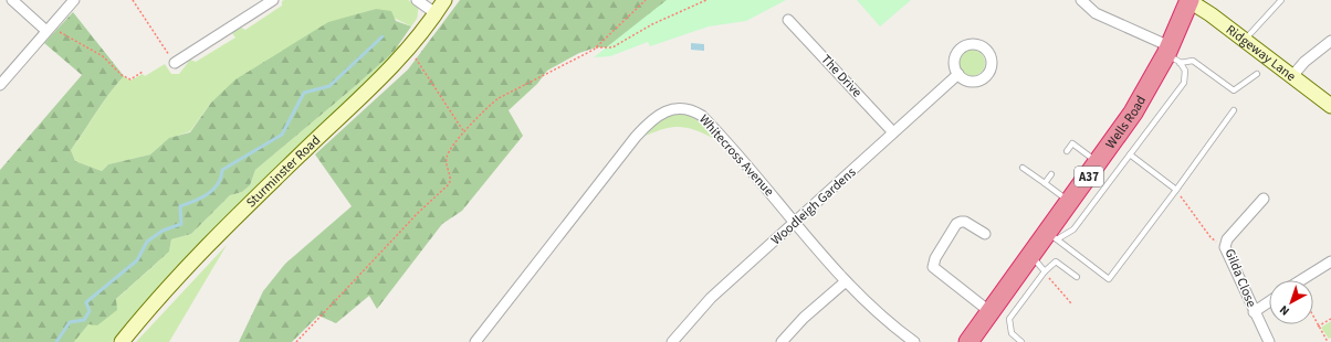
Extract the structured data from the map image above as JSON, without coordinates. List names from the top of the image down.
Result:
{
  "streets": {
    "highway": ["Wells Road", "A37"],
    "street": [
      "Ridgeway Lane",
      "The Drive",
      "Whitecross Avenue",
      "Sturminster Road",
      "Woodleigh Gardens",
      "Gilda Close"
    ]
  },
  "crossings": [
    ["Ridgeway Lane", "Wells Road"],
    ["The Drive", "Woodleigh Gardens"],
    ["Whitecross Avenue", "Woodleigh Gardens"]
  ],
  "north": "bottom left"
}
